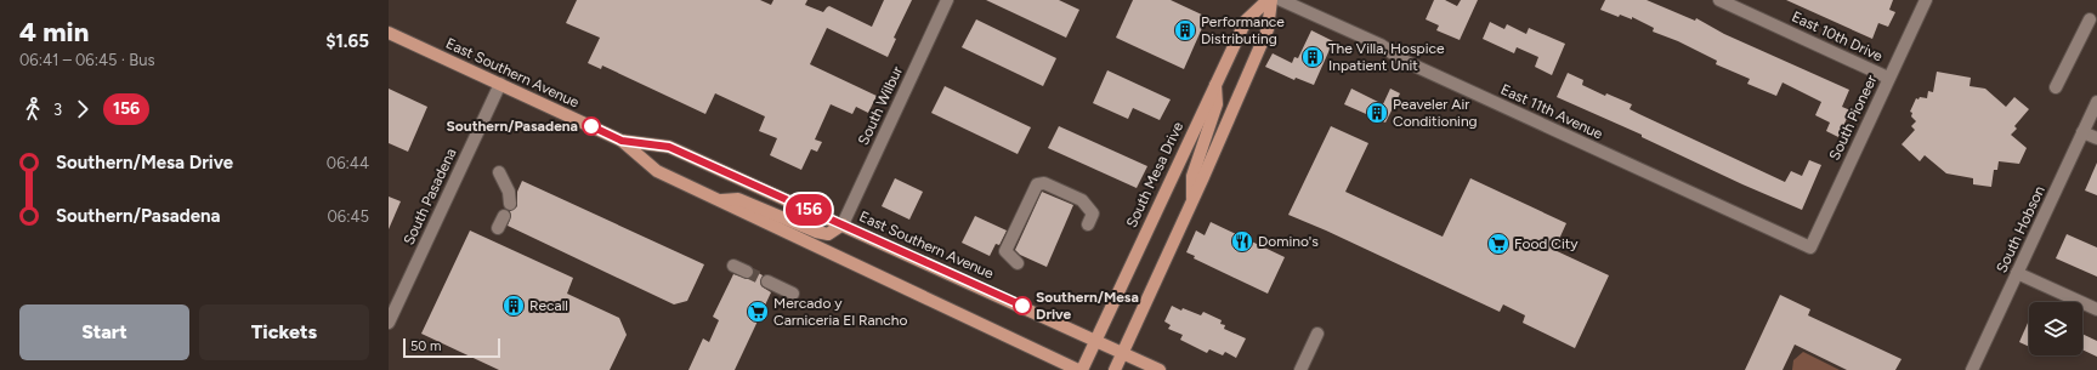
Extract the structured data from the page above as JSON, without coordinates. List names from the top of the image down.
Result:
{
  "streets": {
    "main road": ["East Southern Avenue", "South Mesa Drive"],
    "street": [
      "East 10th Drive",
      "South Wilbur",
      "East 11th Avenue",
      "South Pioneer",
      "South Pasadena",
      "South Hobson"
    ]
  },
  "crossings": [
    ["East 10th Drive", "South Pioneer"],
    ["East Southern Avenue", "South Wilbur"],
    ["East Southern Avenue", "South Mesa Drive"],
    ["East Southern Avenue", "South Pasadena"],
    ["East 11th Avenue", "South Pioneer"]
  ],
  "places": {
    "building": [
      "Performance Distributing",
      "The Villa, Hospice Inpatient Unit",
      "Peaveler Air Conditioning",
      "Recall"
    ],
    "other": ["Southern/Pasadena", "Southern/Mesa Drive"],
    "restaurant": ["Domino's"],
    "supermarket": ["Food City", "Mercado y Carniceria El Rancho"]
  },
  "lines": ["bus line 156"],
  "scale_bar": "50 m",
  "page": {
    "heading": ["4 min", "06:41 – 06:45 · Bus", "$1.65"],
    "on_map": "156",
    "legs": ["3", "156"],
    "list": [
      {
        "name": "Southern/Mesa Drive",
        "value": "06:44"
      },
      {
        "name": "Southern/Pasadena",
        "value": "06:45"
      }
    ],
    "buttons": ["Start", "Tickets"],
    "scale": "50 m"
  }
}
